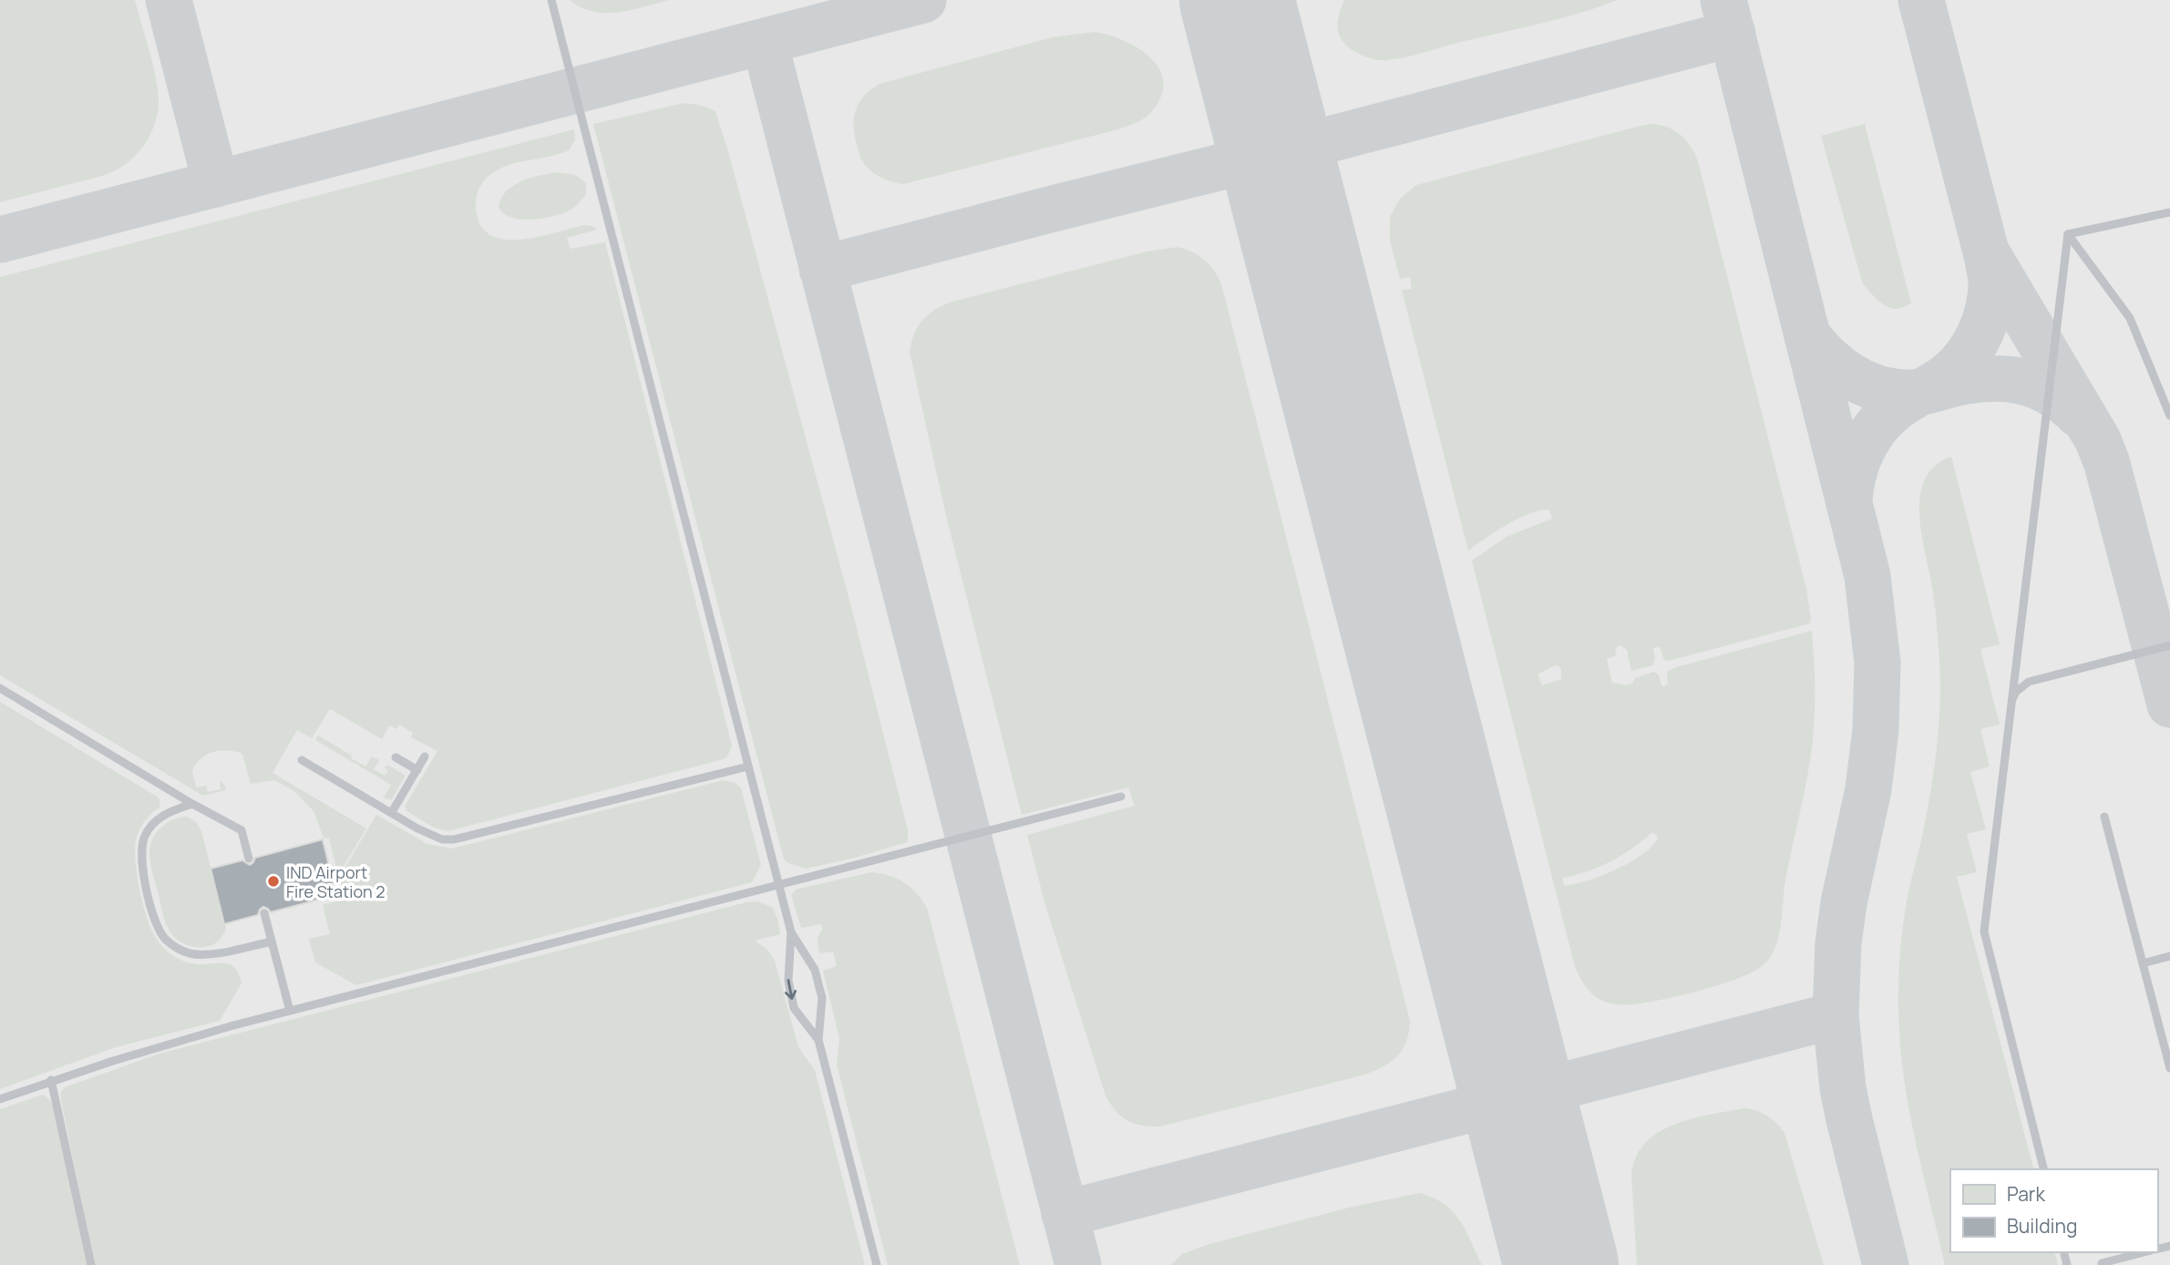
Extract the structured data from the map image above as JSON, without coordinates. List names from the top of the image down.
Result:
{
  "places": ["IND Airport Fire Station 2"],
  "legend": ["Park", "Building"]
}
